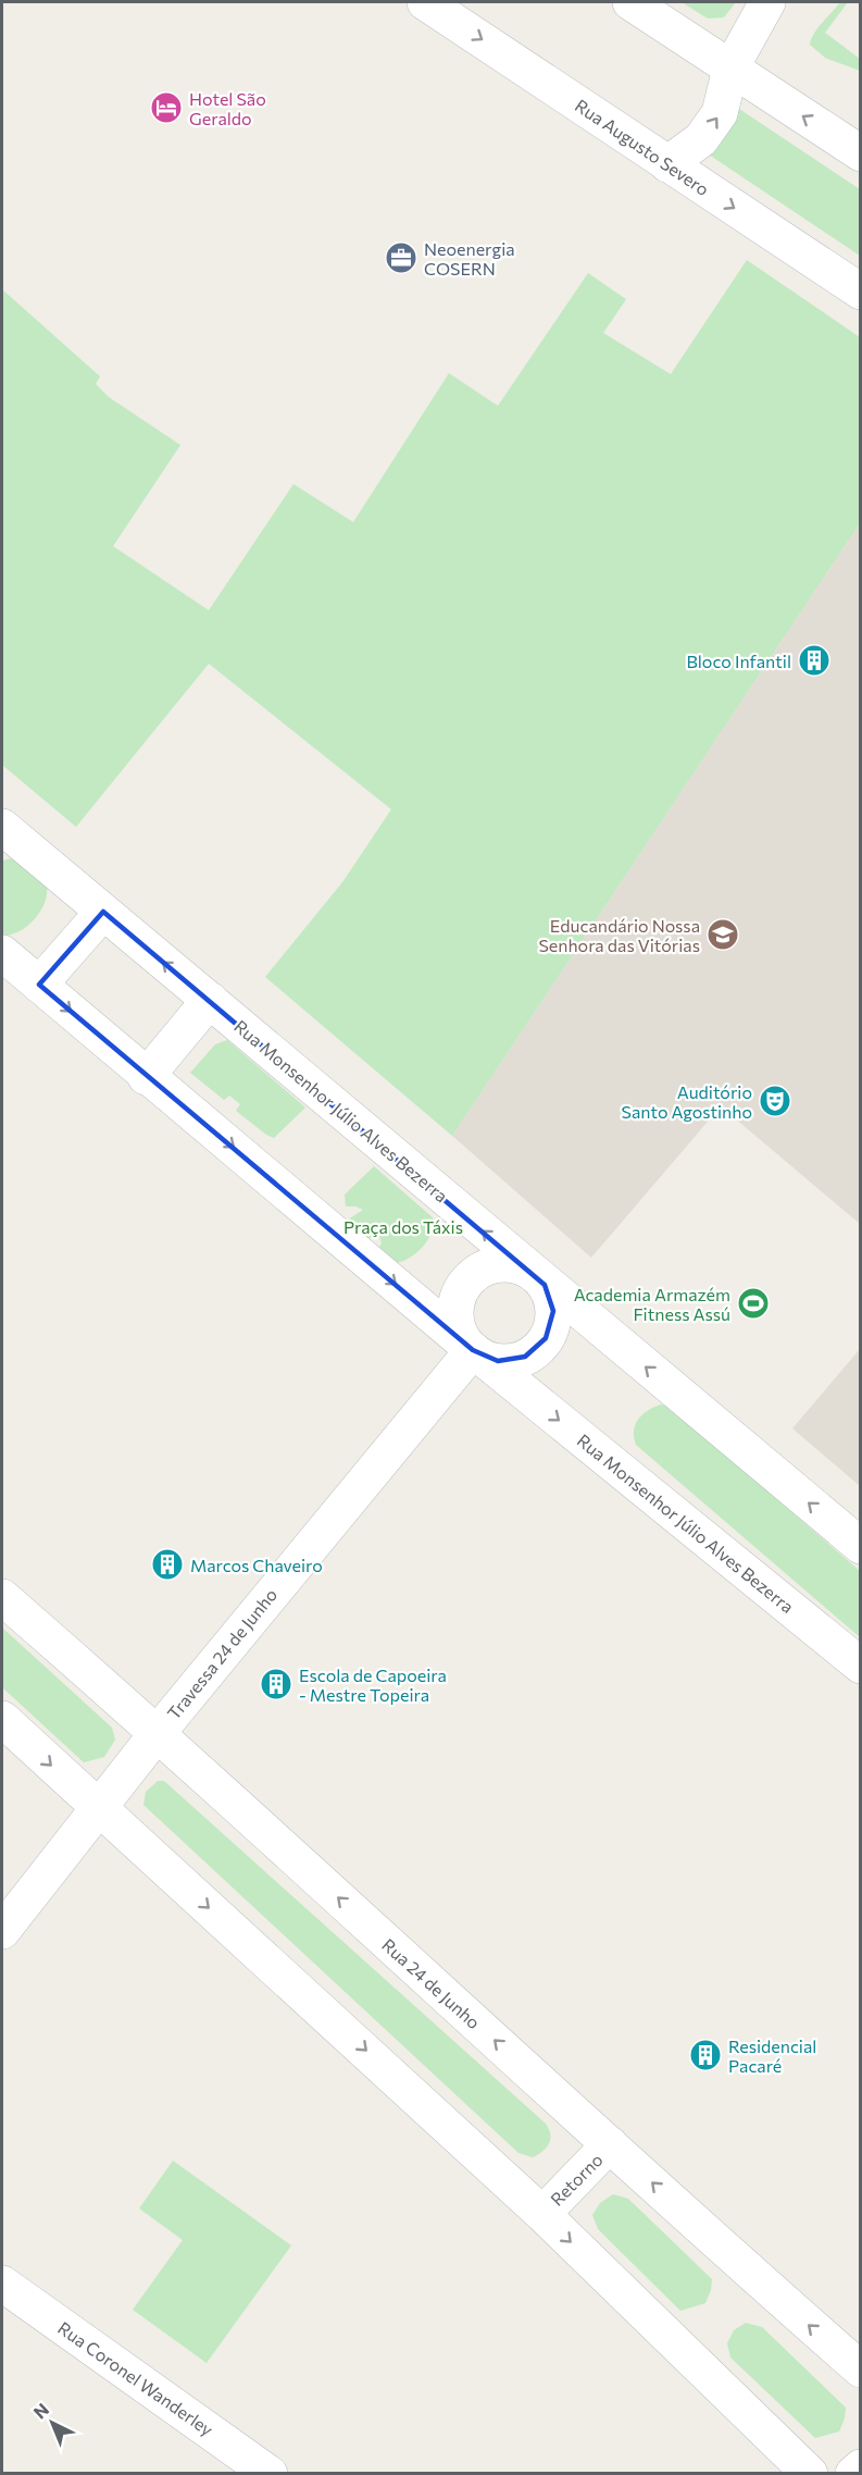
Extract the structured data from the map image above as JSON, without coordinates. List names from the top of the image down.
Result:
{
  "streets": {
    "street": [
      "Rua Augusto Severo",
      "Rua Monsenhor Júlio Alves Bezerra",
      "Travessa 24 de Junho",
      "Rua 24 de Junho",
      "Retorno",
      "Rua Coronel Wanderley"
    ]
  },
  "crossings": [
    ["Rua Monsenhor Júlio Alves Bezerra", "Travessa 24 de Junho"],
    ["Travessa 24 de Junho", "Rua 24 de Junho"],
    ["Rua 24 de Junho", "Retorno"]
  ],
  "parks": ["Praça dos Táxis"],
  "places": {
    "hotel": ["Hotel São Geraldo"],
    "office": ["Neoenergia COSERN"],
    "building": [
      "Bloco Infantil",
      "Marcos Chaveiro",
      "Escola de Capoeira - Mestre Topeira",
      "Residencial Pacaré"
    ],
    "school or university": ["Educandário Nossa Senhora das Vitórias"],
    "theatre": ["Auditório Santo Agostinho"],
    "sports": ["Academia Armazém Fitness Assú"]
  },
  "north": "top left"
}
